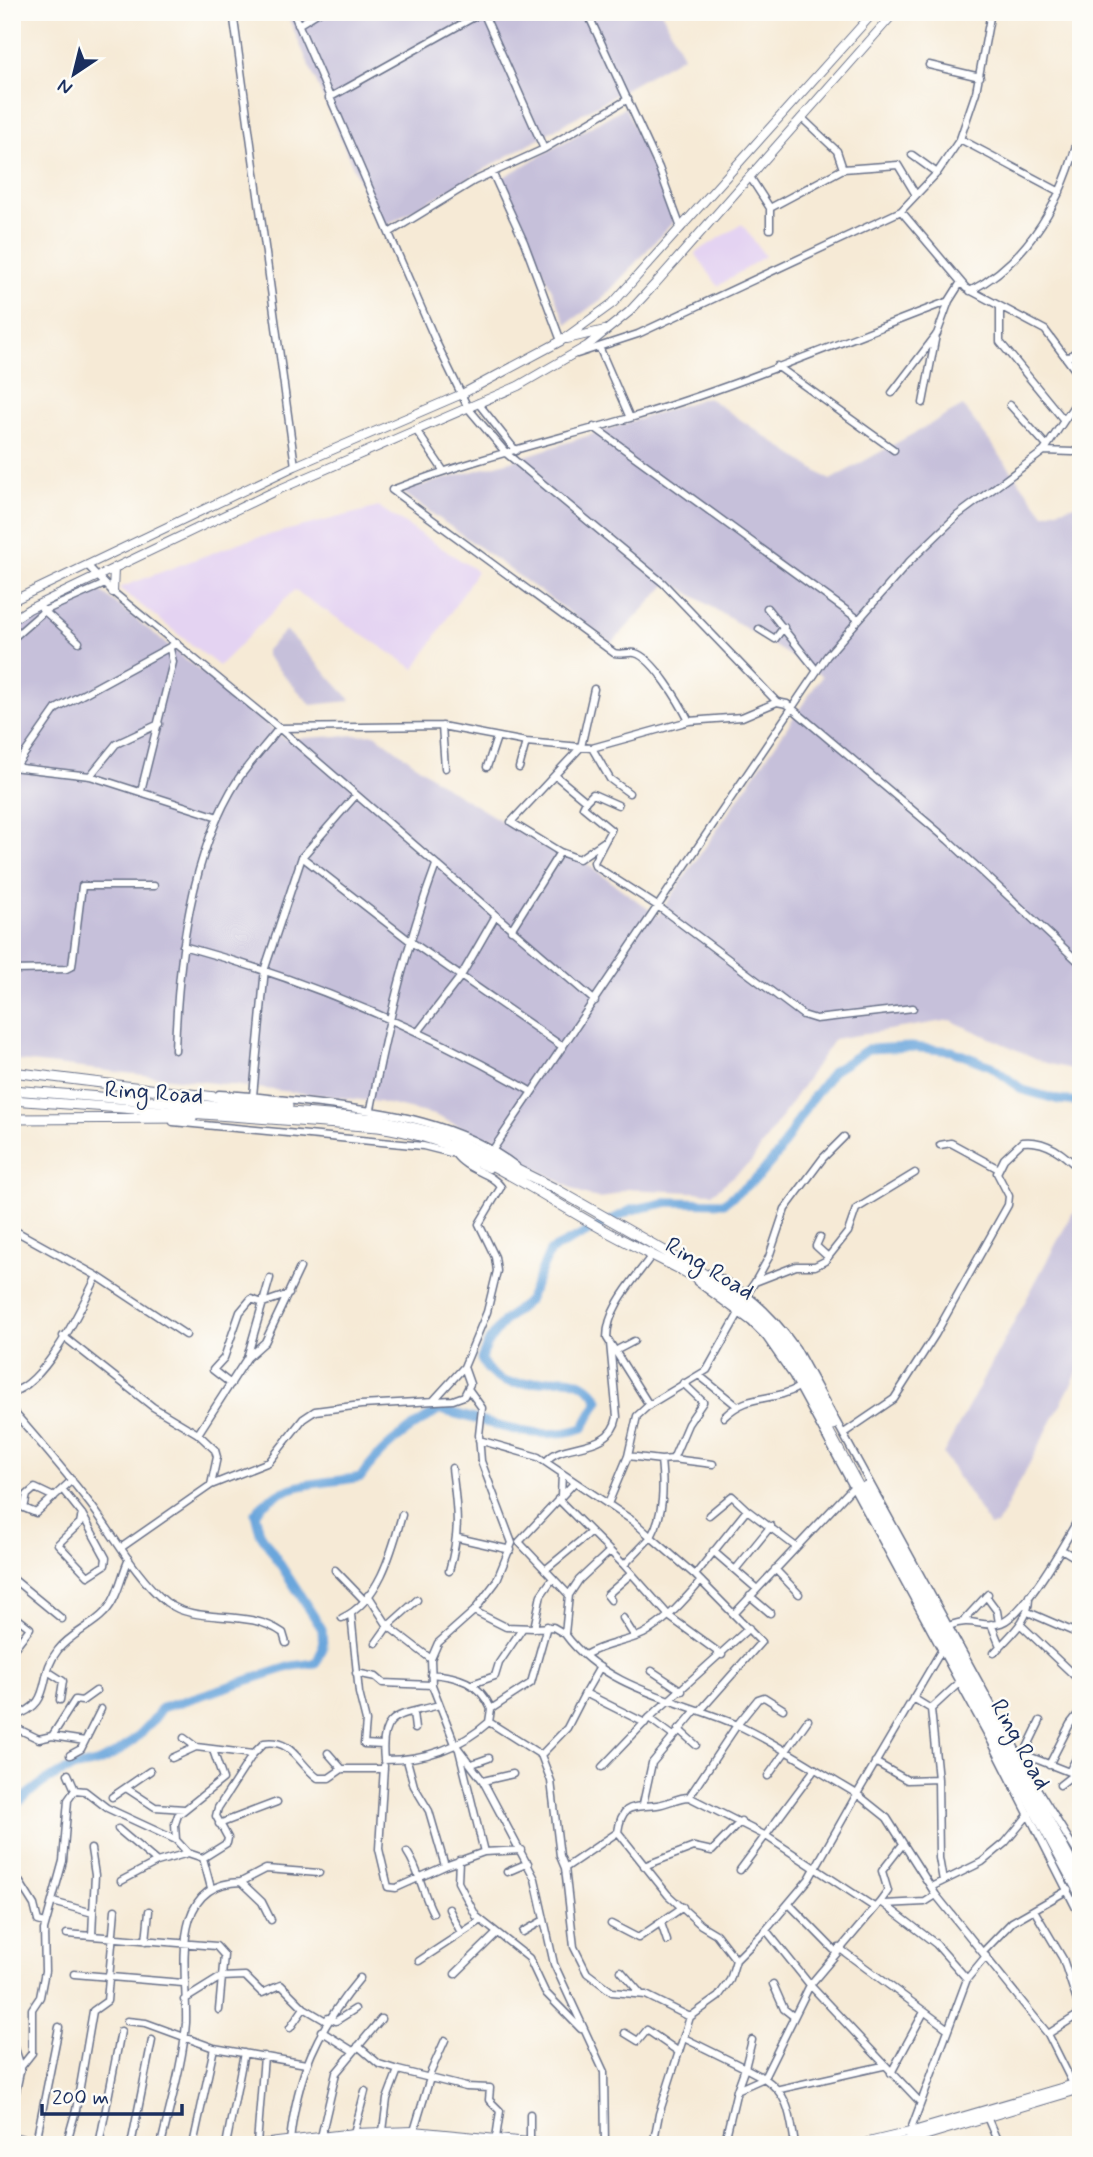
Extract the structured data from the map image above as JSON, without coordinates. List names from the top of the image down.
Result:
{
  "streets": {
    "highway": ["Ring Road"]
  },
  "scale_bar": "200 m",
  "north": "bottom left"
}
